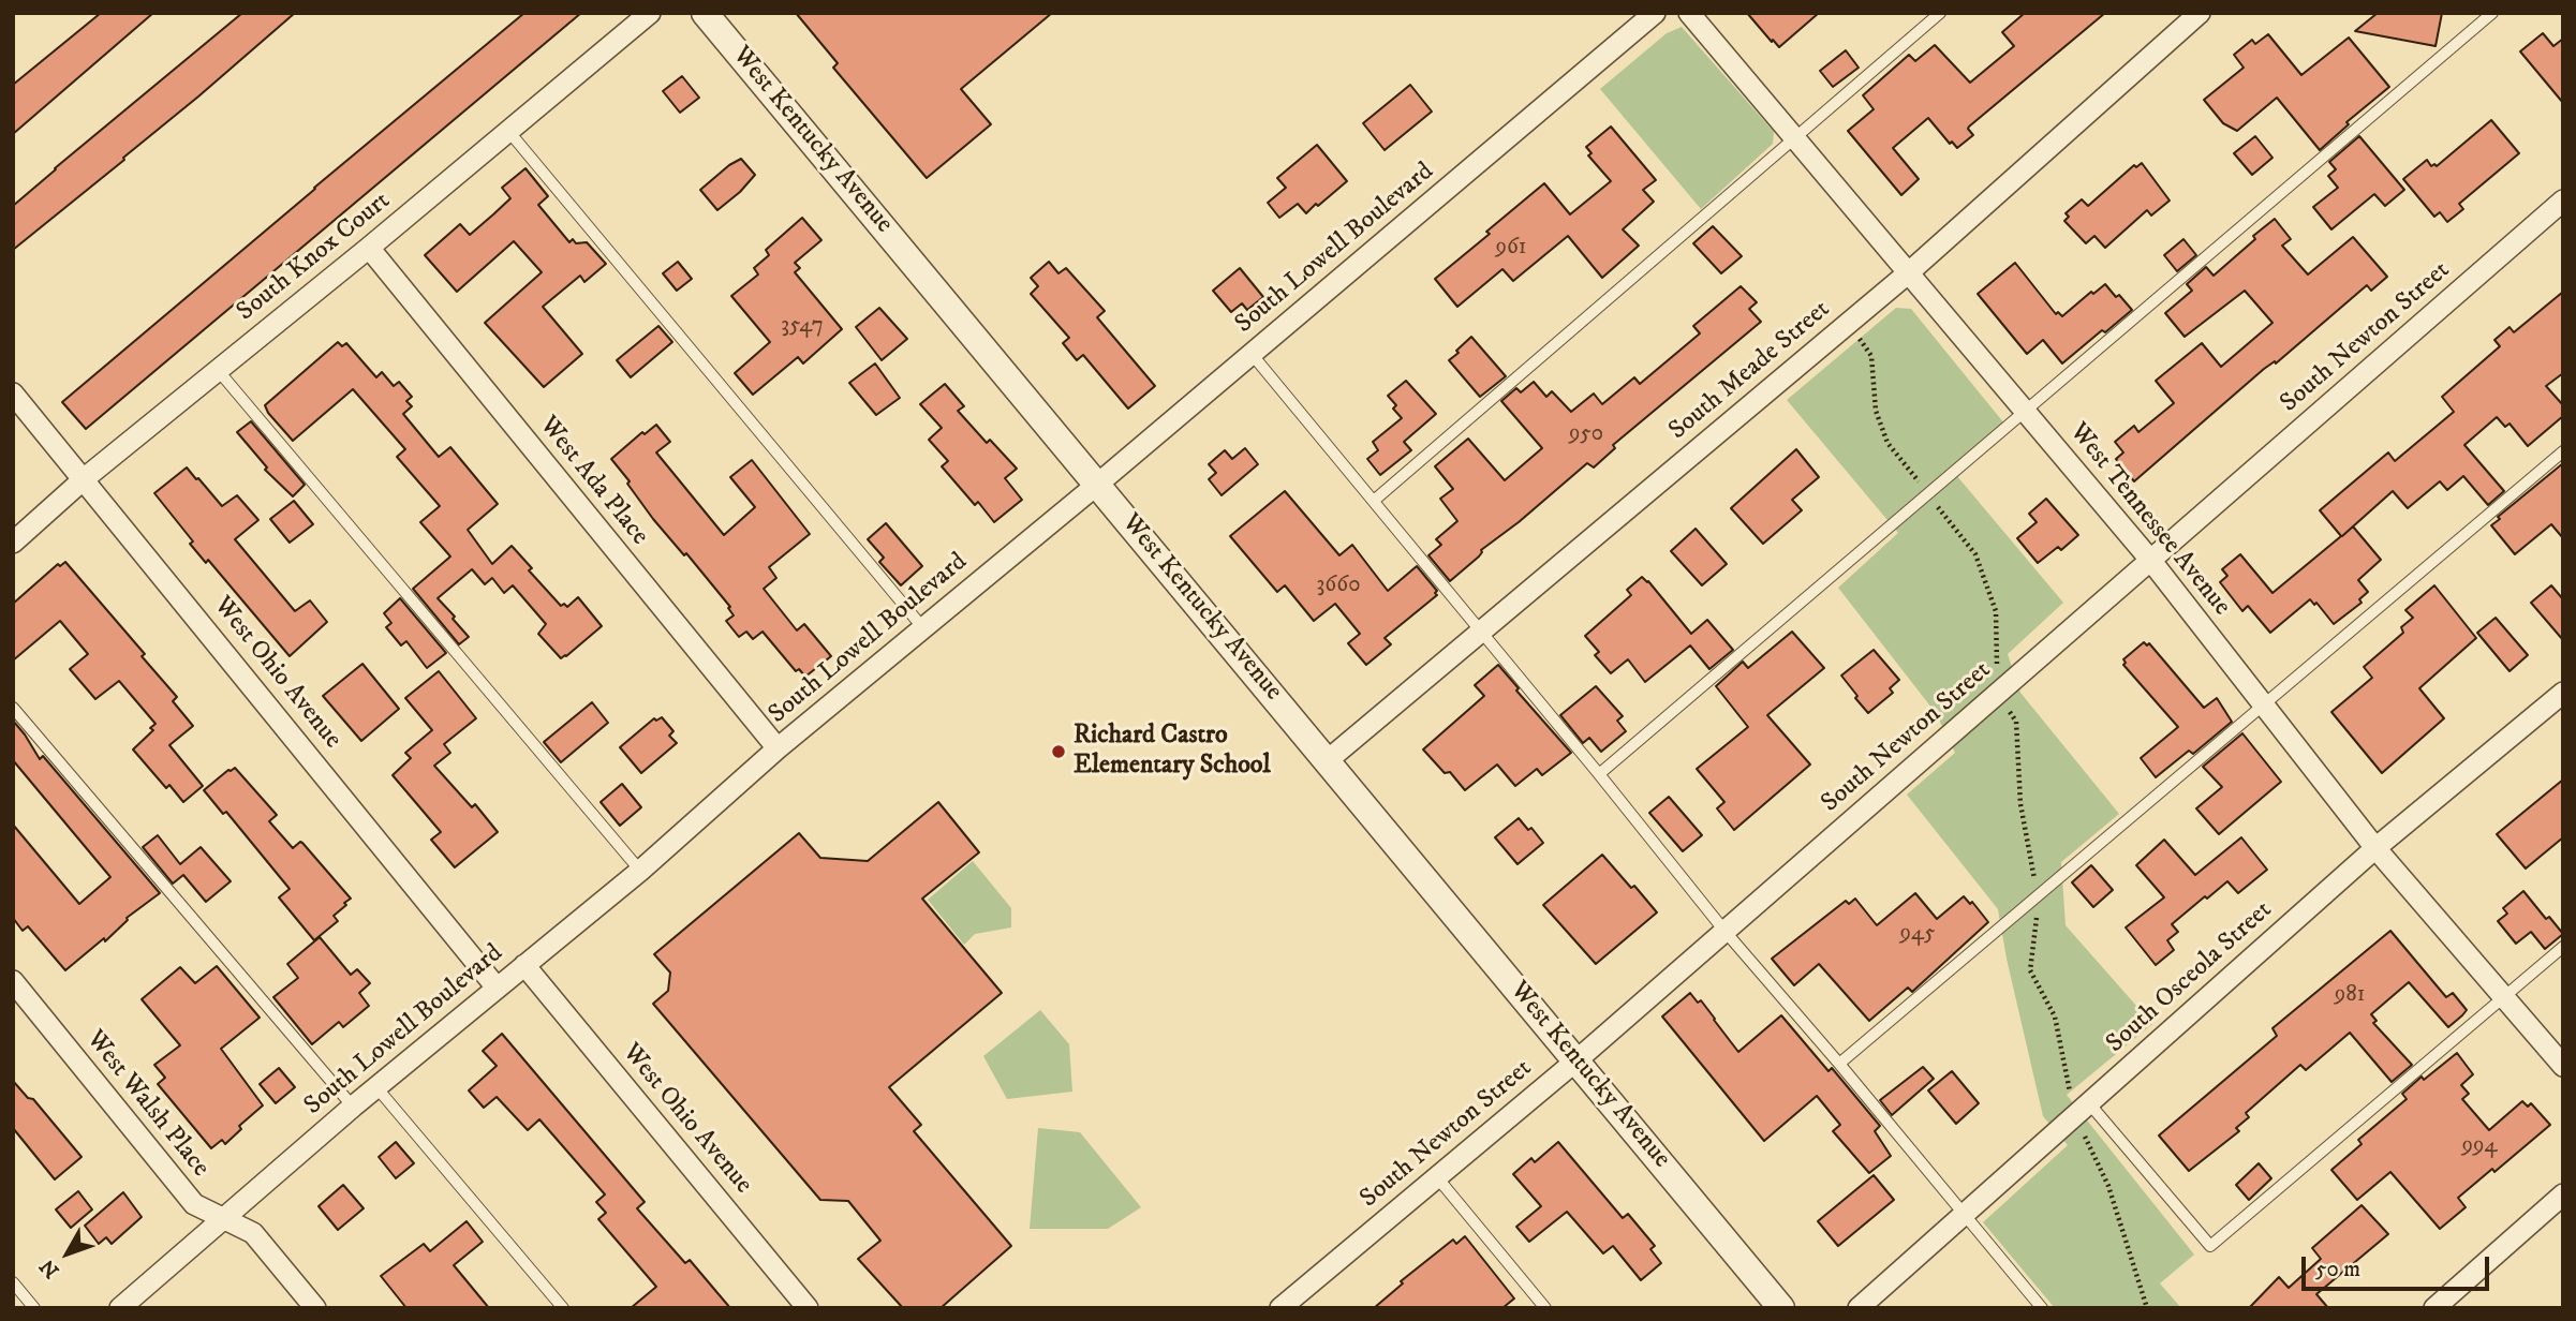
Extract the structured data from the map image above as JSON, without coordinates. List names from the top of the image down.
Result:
{
  "streets": {
    "street": [
      "West Kentucky Avenue",
      "South Lowell Boulevard",
      "South Knox Court",
      "South Newton Street",
      "South Meade Street",
      "West Ada Place",
      "West Tennessee Avenue",
      "West Ohio Avenue",
      "South Osceola Street",
      "West Walsh Place"
    ]
  },
  "crossings": [
    ["West Kentucky Avenue", "South Lowell Boulevard"],
    ["West Kentucky Avenue", "South Newton Street"],
    ["West Kentucky Avenue", "South Meade Street"],
    ["South Lowell Boulevard", "West Ada Place"],
    ["South Lowell Boulevard", "West Ohio Avenue"],
    ["South Lowell Boulevard", "West Walsh Place"],
    ["South Knox Court", "West Ada Place"],
    ["South Knox Court", "West Ohio Avenue"],
    ["South Newton Street", "West Tennessee Avenue"],
    ["South Meade Street", "West Tennessee Avenue"],
    ["West Tennessee Avenue", "South Osceola Street"]
  ],
  "places": ["Richard Castro Elementary School"],
  "house_numbers": [
    "961",
    "3547",
    "950",
    "3660",
    "945",
    "981",
    "994"
  ],
  "scale_bar": "50 m",
  "north": "bottom left"
}
